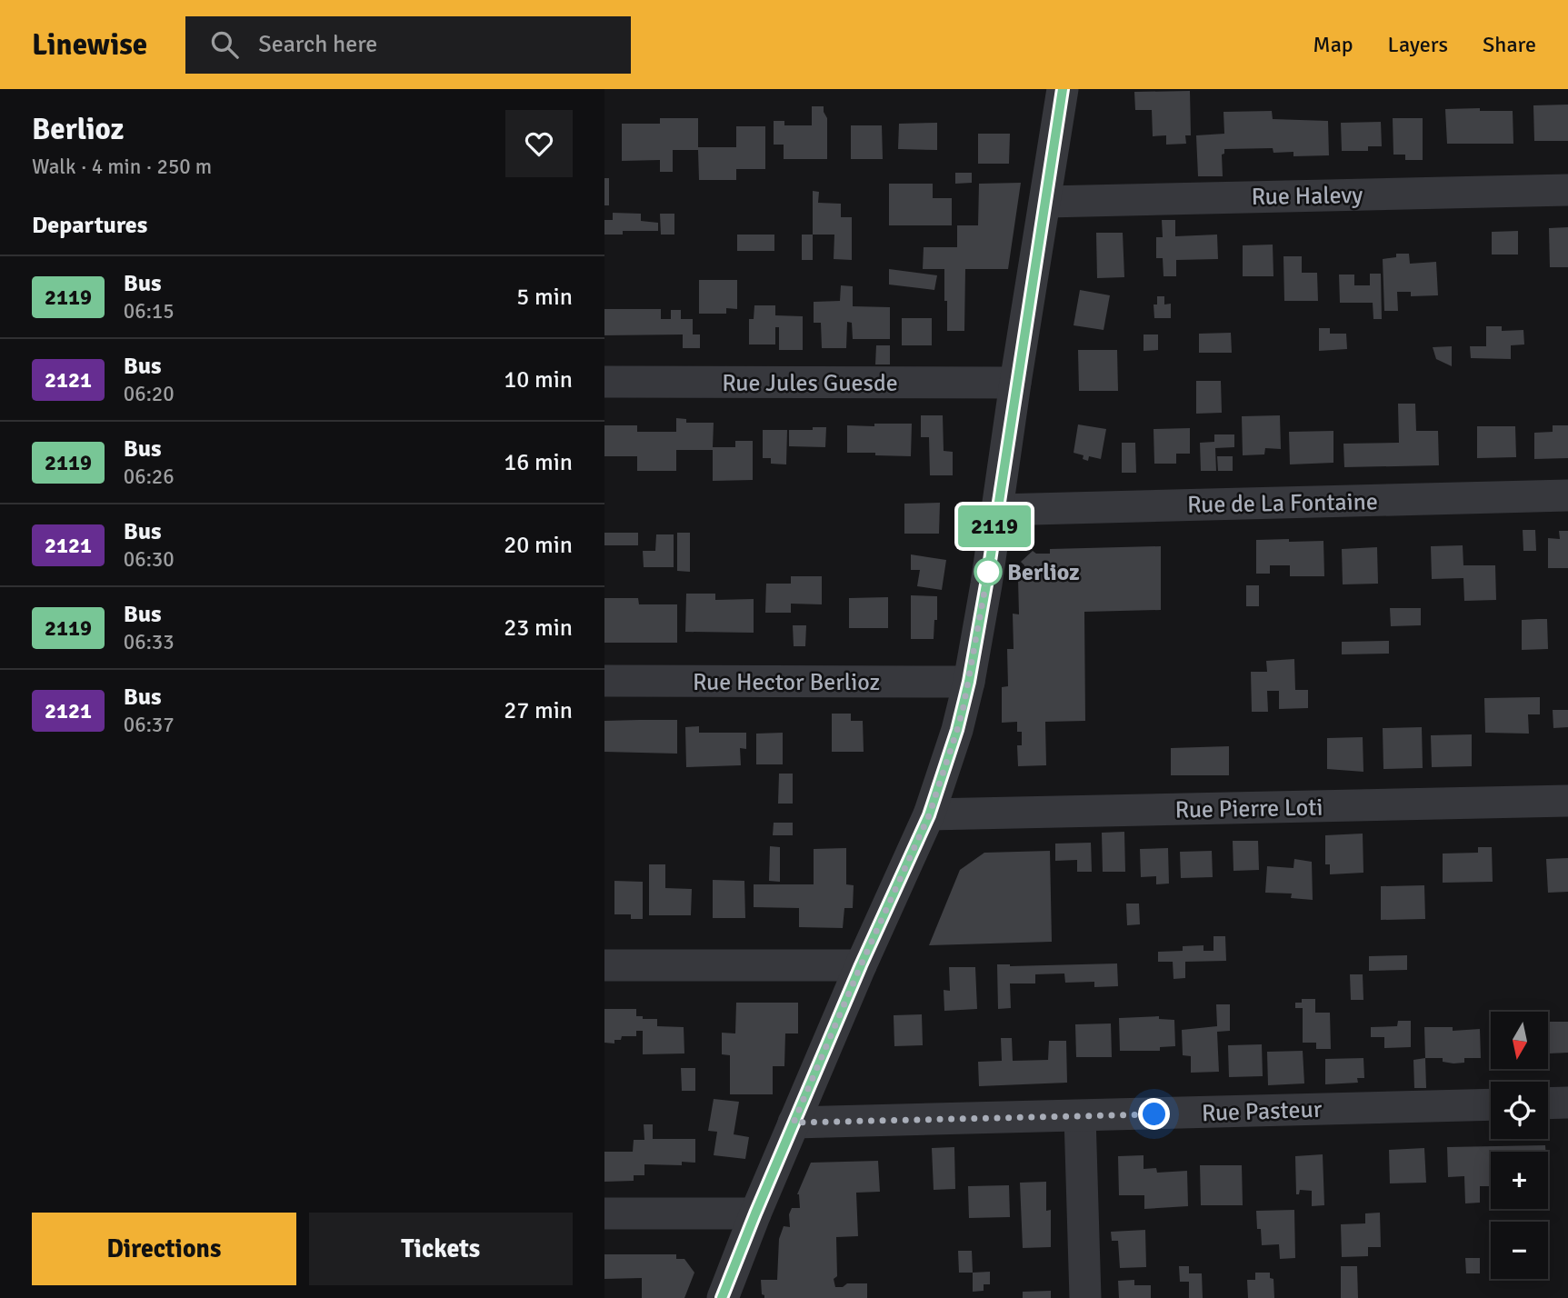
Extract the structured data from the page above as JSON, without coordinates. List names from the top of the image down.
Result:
{
  "streets": {
    "street": [
      "Rue Halevy",
      "Rue Jules Guesde",
      "Rue de La Fontaine",
      "Rue Hector Berlioz",
      "Rue Pierre Loti",
      "Rue Pasteur"
    ]
  },
  "places": ["Berlioz"],
  "lines": ["bus line 2119"],
  "north": "bottom",
  "page": {
    "header": "Linewise",
    "search": "Search here",
    "nav": ["Map", "Layers", "Share"],
    "heading": [
      ["Berlioz", "Walk · 4 min · 250 m"],
      "Departures"
    ],
    "on_map": "2119",
    "list": [
      {
        "mark": "2119",
        "name": "Bus",
        "note": "06:15",
        "value": "5 min"
      },
      {
        "mark": "2121",
        "name": "Bus",
        "note": "06:20",
        "value": "10 min"
      },
      {
        "mark": "2119",
        "name": "Bus",
        "note": "06:26",
        "value": "16 min"
      },
      {
        "mark": "2121",
        "name": "Bus",
        "note": "06:30",
        "value": "20 min"
      },
      {
        "mark": "2119",
        "name": "Bus",
        "note": "06:33",
        "value": "23 min"
      },
      {
        "mark": "2121",
        "name": "Bus",
        "note": "06:37",
        "value": "27 min"
      }
    ],
    "map_buttons": ["+", "−"],
    "buttons": ["Directions", "Tickets"]
  }
}
